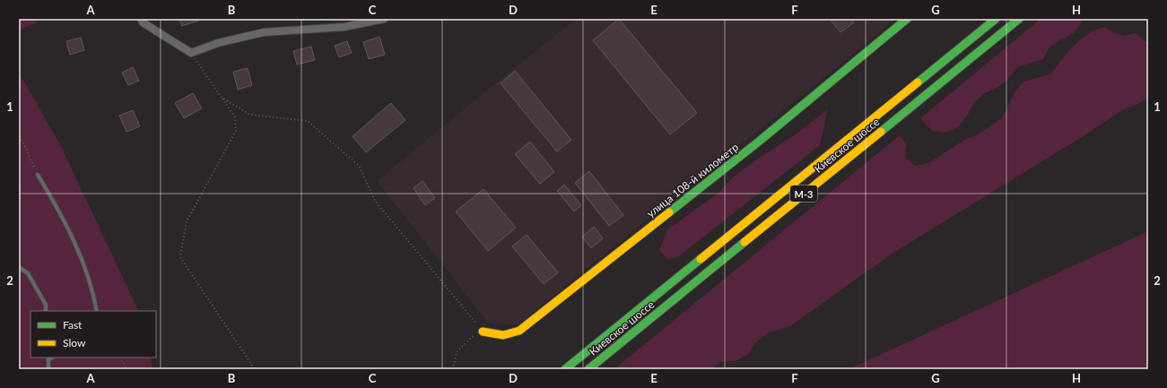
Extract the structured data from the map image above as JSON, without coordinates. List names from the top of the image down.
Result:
{
  "streets": {
    "main road": ["Киевское шоссе", "улица 108-й километр", "М-3"]
  },
  "legend": ["Fast", "Slow"],
  "grid": {
    "columns": [
      "A",
      "B",
      "C",
      "D",
      "E",
      "F",
      "G",
      "H"
    ],
    "rows": ["1", "2"]
  }
}
